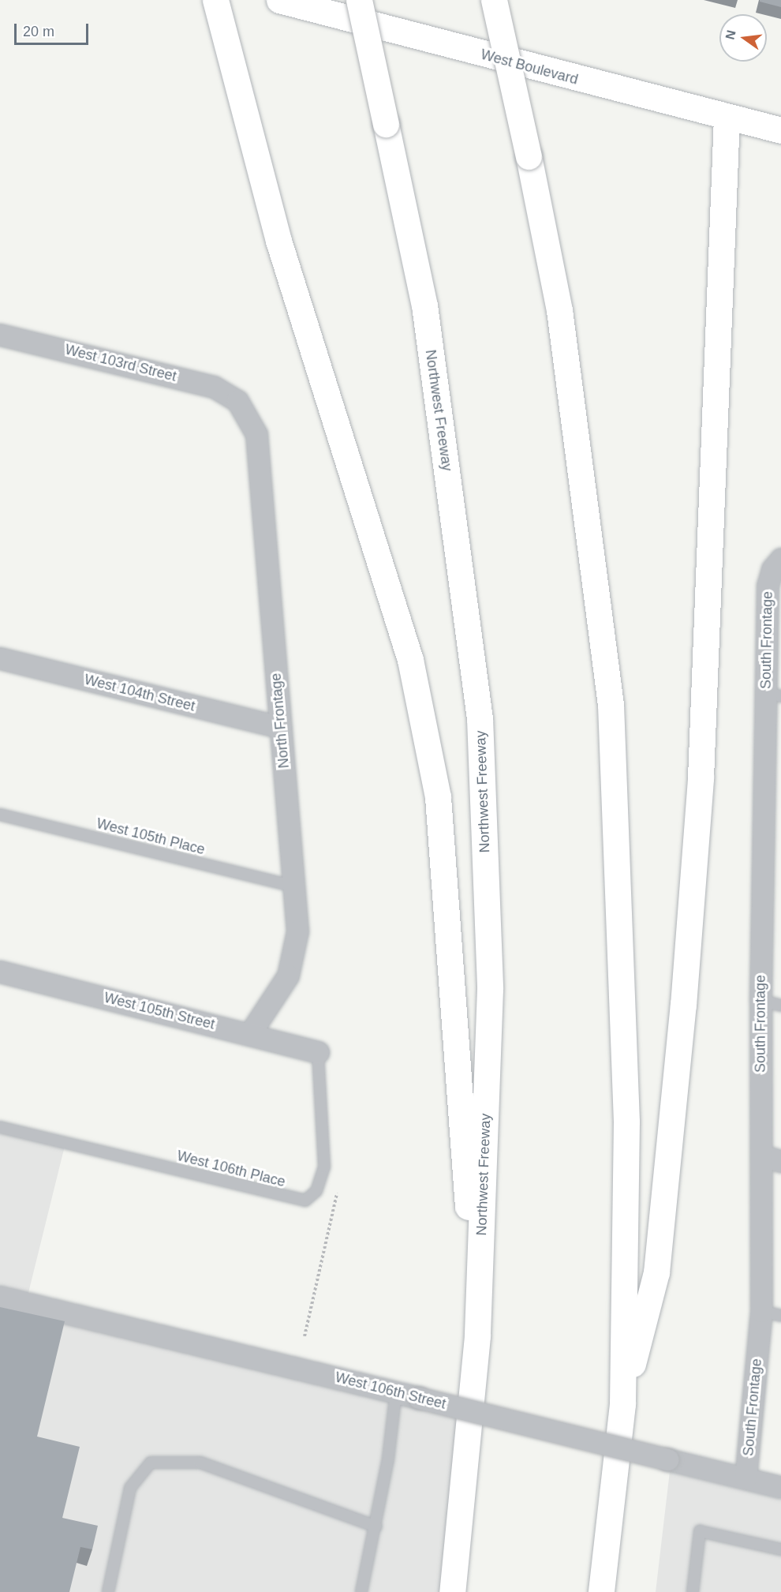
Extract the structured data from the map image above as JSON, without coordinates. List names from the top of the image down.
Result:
{
  "streets": {
    "main road": ["West Boulevard", "Northwest Freeway"],
    "street": [
      "West 103rd Street",
      "South Frontage",
      "West 104th Street",
      "North Frontage",
      "West 105th Street",
      "West 106th Street"
    ],
    "lane": ["West 105th Place", "West 106th Place"]
  },
  "crossings": [
    ["West 103rd Street", "North Frontage"],
    ["South Frontage", "West 106th Street"],
    ["West 104th Street", "North Frontage"],
    ["North Frontage", "West 105th Place"],
    ["North Frontage", "West 105th Street"],
    ["West 105th Street", "West 106th Place"]
  ],
  "scale_bar": "20 m",
  "north": "left"
}
